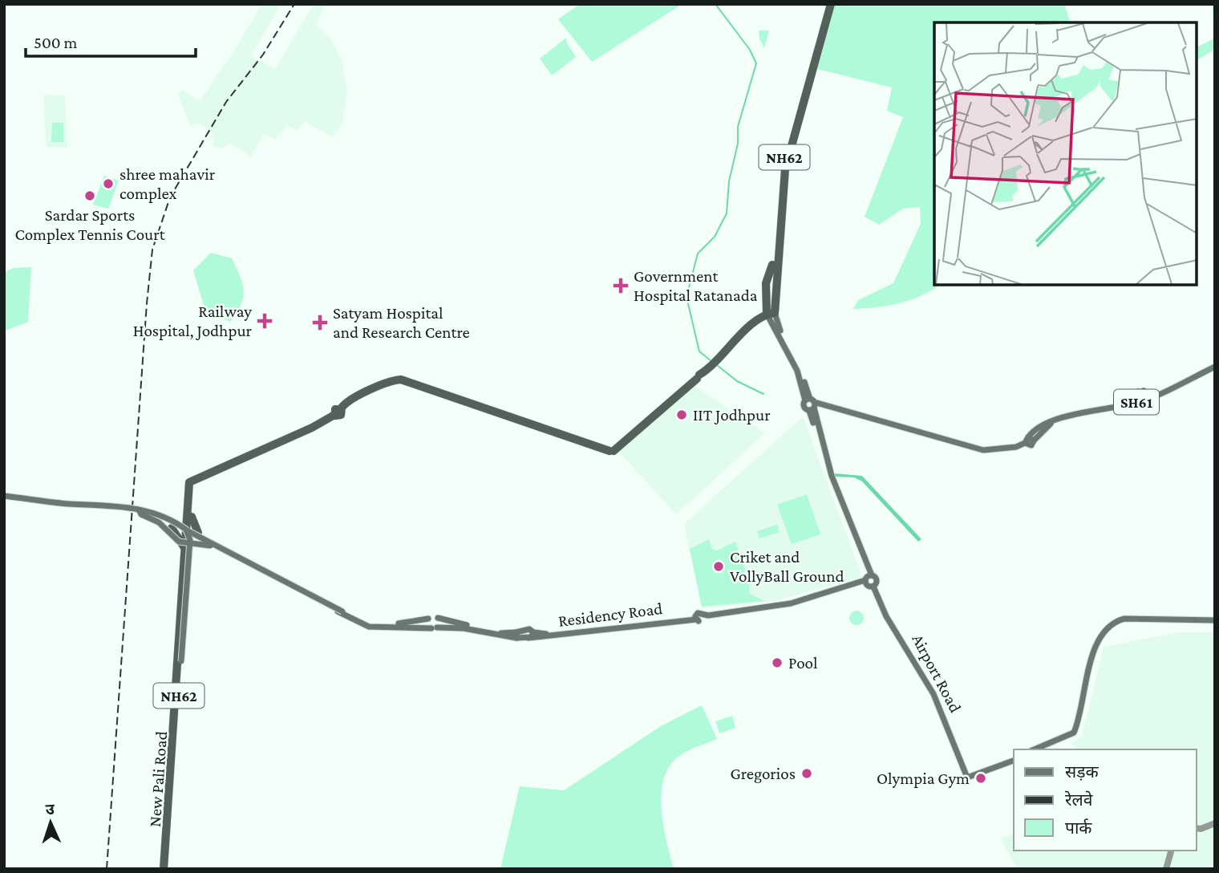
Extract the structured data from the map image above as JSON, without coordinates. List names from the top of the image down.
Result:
{
  "streets": {
    "highway": ["NH62", "New Pali Road"],
    "main road": ["SH61", "Residency Road", "Airport Road"]
  },
  "crossings": [
    ["NH62", "Airport Road"],
    ["NH62", "New Pali Road"],
    ["SH61", "Airport Road"]
  ],
  "places": {
    "other": [
      "shree mahavir complex",
      "Sardar Sports Complex Tennis Court",
      "IIT Jodhpur",
      "Criket and VollyBall Ground",
      "Pool",
      "Gregorios",
      "Olympia Gym"
    ],
    "health": ["Government Hospital Ratanada", "Railway Hospital, Jodhpur", "Satyam Hospital and Research Centre"]
  },
  "legend": ["सड़क", "रेलवे", "पार्क"],
  "scale_bar": "500 m",
  "north": "top"
}
